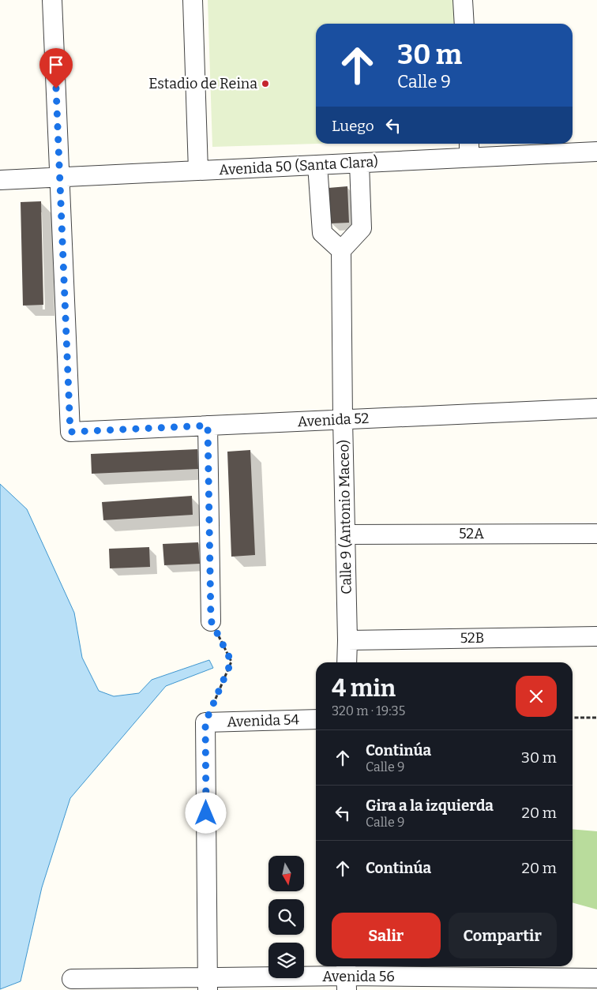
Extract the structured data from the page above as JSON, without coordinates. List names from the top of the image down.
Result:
{
  "streets": {
    "street": [
      "Avenida 50 (Santa Clara)",
      "Avenida 52",
      "Calle 9 (Antonio Maceo)",
      "52A",
      "52B",
      "Avenida 54",
      "Avenida 56"
    ]
  },
  "crossings": [
    ["Avenida 50 (Santa Clara)", "Avenida 52"],
    ["Avenida 52", "Calle 9 (Antonio Maceo)"],
    ["Calle 9 (Antonio Maceo)", "52A"],
    ["Calle 9 (Antonio Maceo)", "52B"]
  ],
  "places": ["Estadio de Reina"],
  "north": "bottom",
  "page": {
    "turn": ["30 m", "Calle 9"],
    "then": "Luego",
    "heading": ["4 min", "320 m · 19:35"],
    "list": [
      {
        "name": "Continúa",
        "note": "Calle 9",
        "value": "30 m"
      },
      {
        "name": "Gira a la izquierda",
        "note": "Calle 9",
        "value": "20 m"
      },
      {
        "name": "Continúa",
        "value": "20 m"
      }
    ],
    "buttons": ["Salir", "Compartir"]
  }
}
